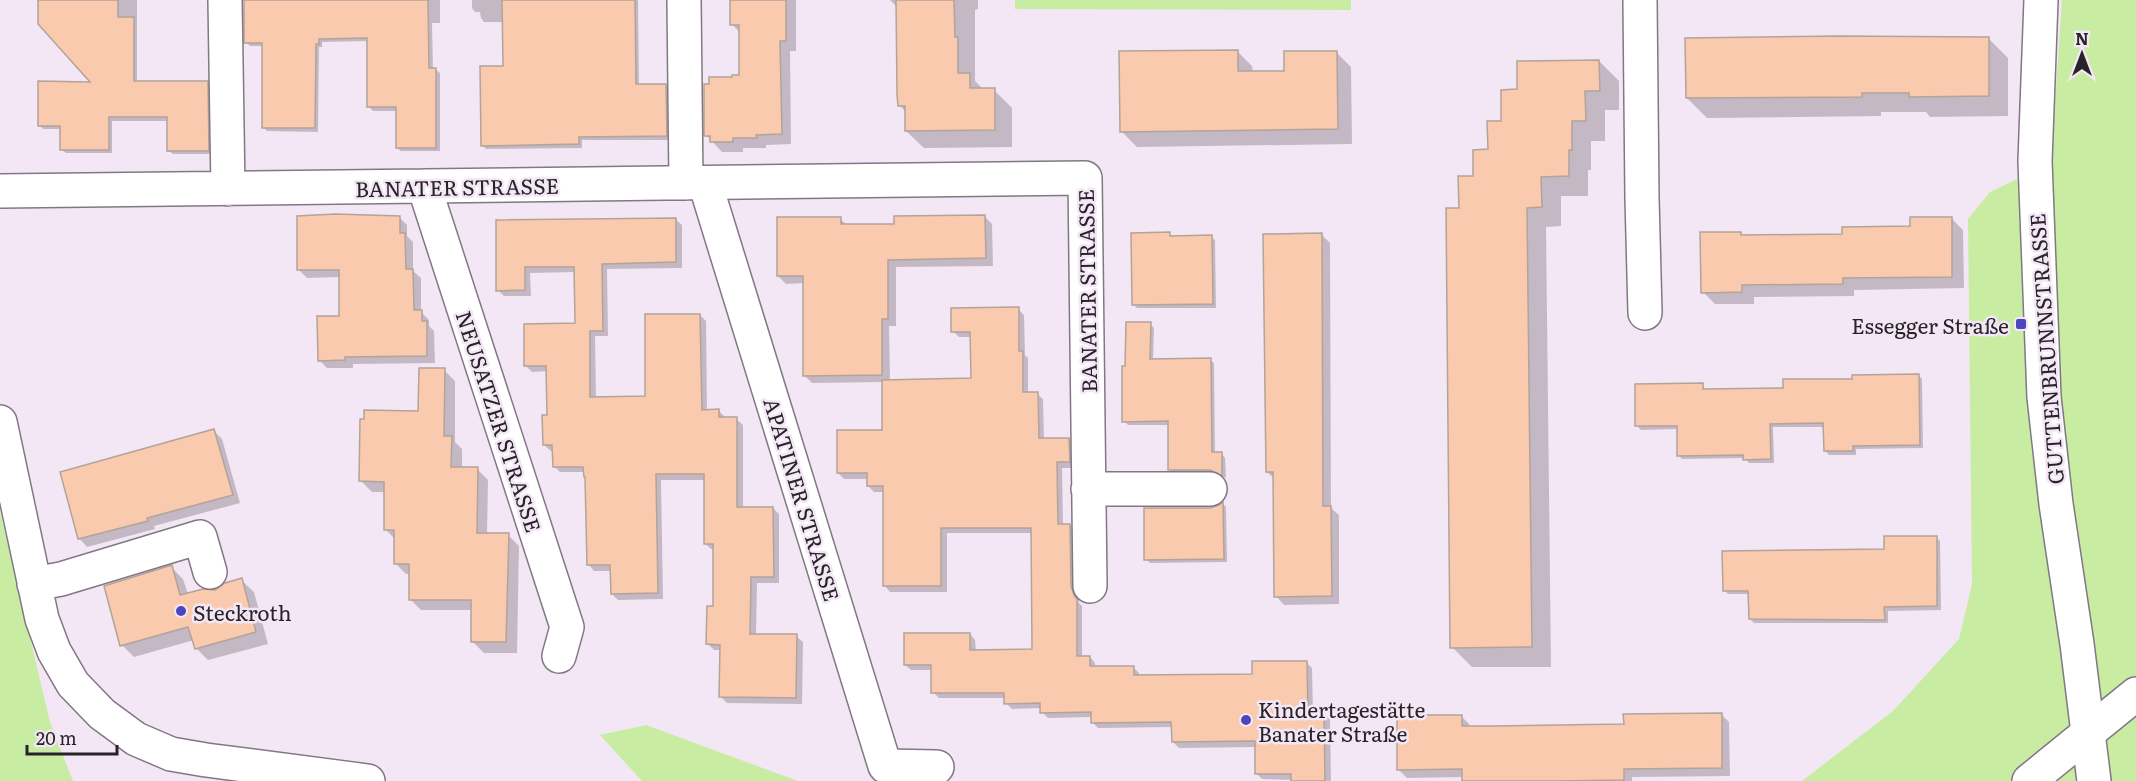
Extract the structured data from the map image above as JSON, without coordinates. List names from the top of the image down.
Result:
{
  "streets": {
    "street": [
      "BANATER STRASSE",
      "GUTTENBRUNNSTRASSE",
      "NEUSATZER STRASSE",
      "APATINER STRASSE"
    ]
  },
  "crossings": [
    ["BANATER STRASSE", "NEUSATZER STRASSE"],
    ["BANATER STRASSE", "APATINER STRASSE"]
  ],
  "places": {
    "transit": ["Essegger Straße"],
    "other": ["Steckroth", "Kindertagestätte Banater Straße"]
  },
  "scale_bar": "20 m",
  "north": "top"
}
